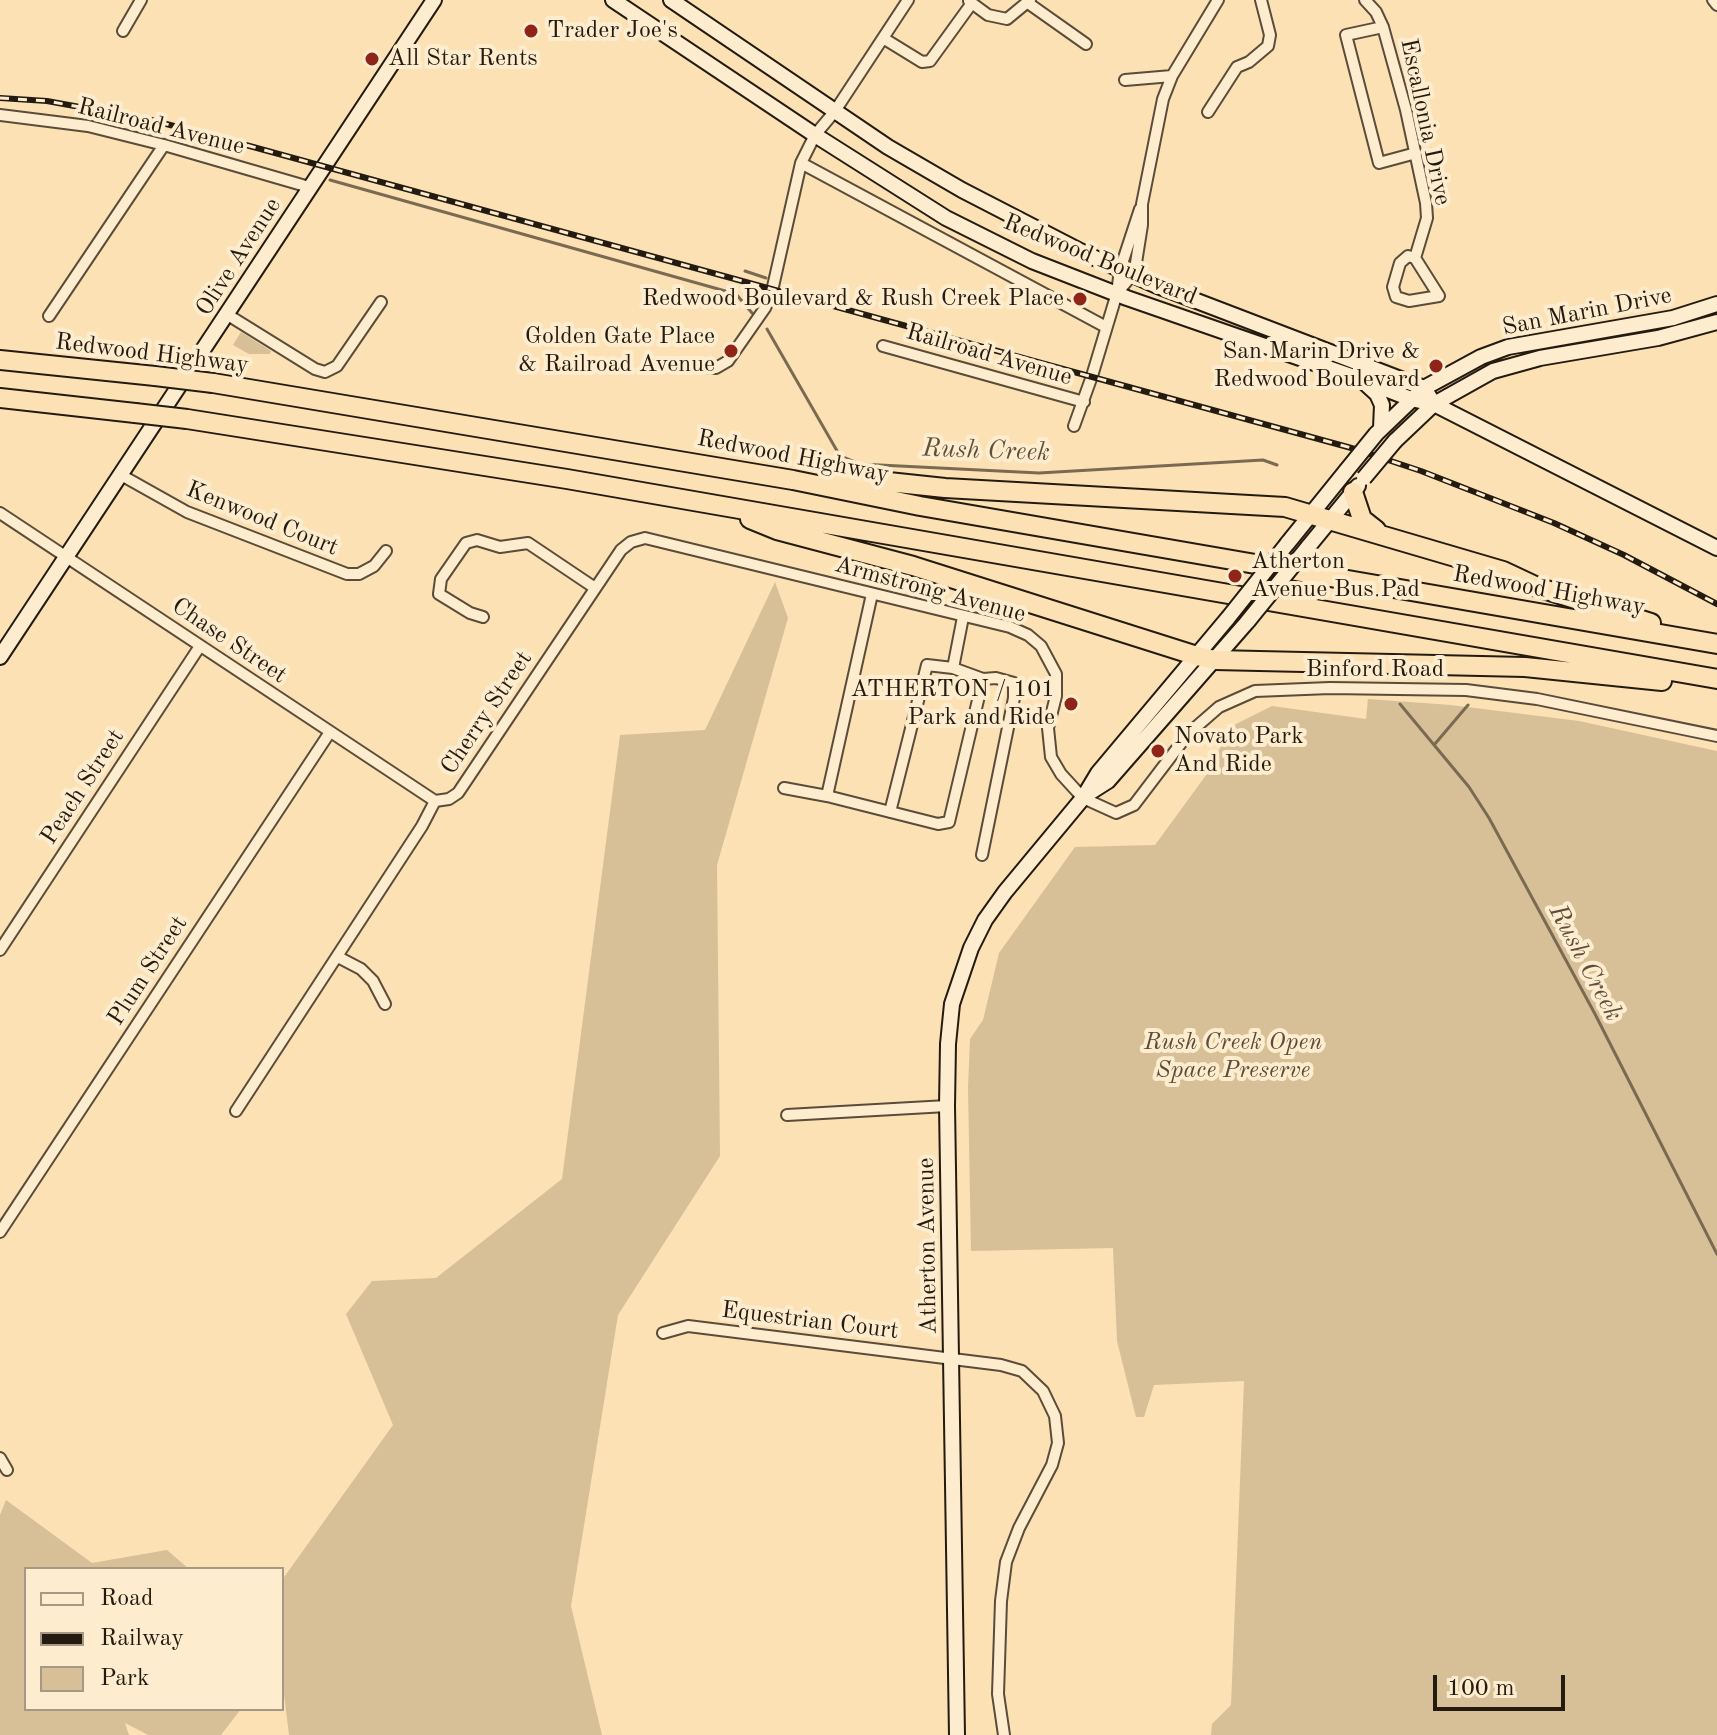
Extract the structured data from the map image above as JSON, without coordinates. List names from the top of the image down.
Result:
{
  "streets": {
    "highway": ["Redwood Highway"],
    "main road": [
      "Olive Avenue",
      "Redwood Boulevard",
      "San Marin Drive",
      "Atherton Avenue"
    ],
    "street": [
      "Escallonia Drive",
      "Railroad Avenue",
      "Kenwood Court",
      "Armstrong Avenue",
      "Chase Street",
      "Binford Road",
      "Cherry Street",
      "Peach Street",
      "Plum Street",
      "Equestrian Court"
    ]
  },
  "crossings": [
    ["Railroad Avenue", "Olive Avenue"],
    ["Olive Avenue", "Kenwood Court"],
    ["Olive Avenue", "Chase Street"],
    ["Redwood Boulevard", "San Marin Drive"],
    ["Redwood Boulevard", "Atherton Avenue"],
    ["San Marin Drive", "Atherton Avenue"],
    ["Armstrong Avenue", "Binford Road"],
    ["Armstrong Avenue", "Cherry Street"],
    ["Armstrong Avenue", "Atherton Avenue"],
    ["Chase Street", "Cherry Street"],
    ["Chase Street", "Peach Street"],
    ["Chase Street", "Plum Street"],
    ["Binford Road", "Atherton Avenue"],
    ["Atherton Avenue", "Equestrian Court"]
  ],
  "water": ["Rush Creek"],
  "parks": ["Rush Creek Open Space Preserve"],
  "places": [
    "Trader Joe's",
    "All Star Rents",
    "Redwood Boulevard & Rush Creek Place",
    "Golden Gate Place & Railroad Avenue",
    "San Marin Drive & Redwood Boulevard",
    "Atherton Avenue Bus Pad",
    "ATHERTON / 101 Park and Ride",
    "Novato Park And Ride"
  ],
  "legend": ["Road", "Railway", "Park"],
  "scale_bar": "100 m"
}
